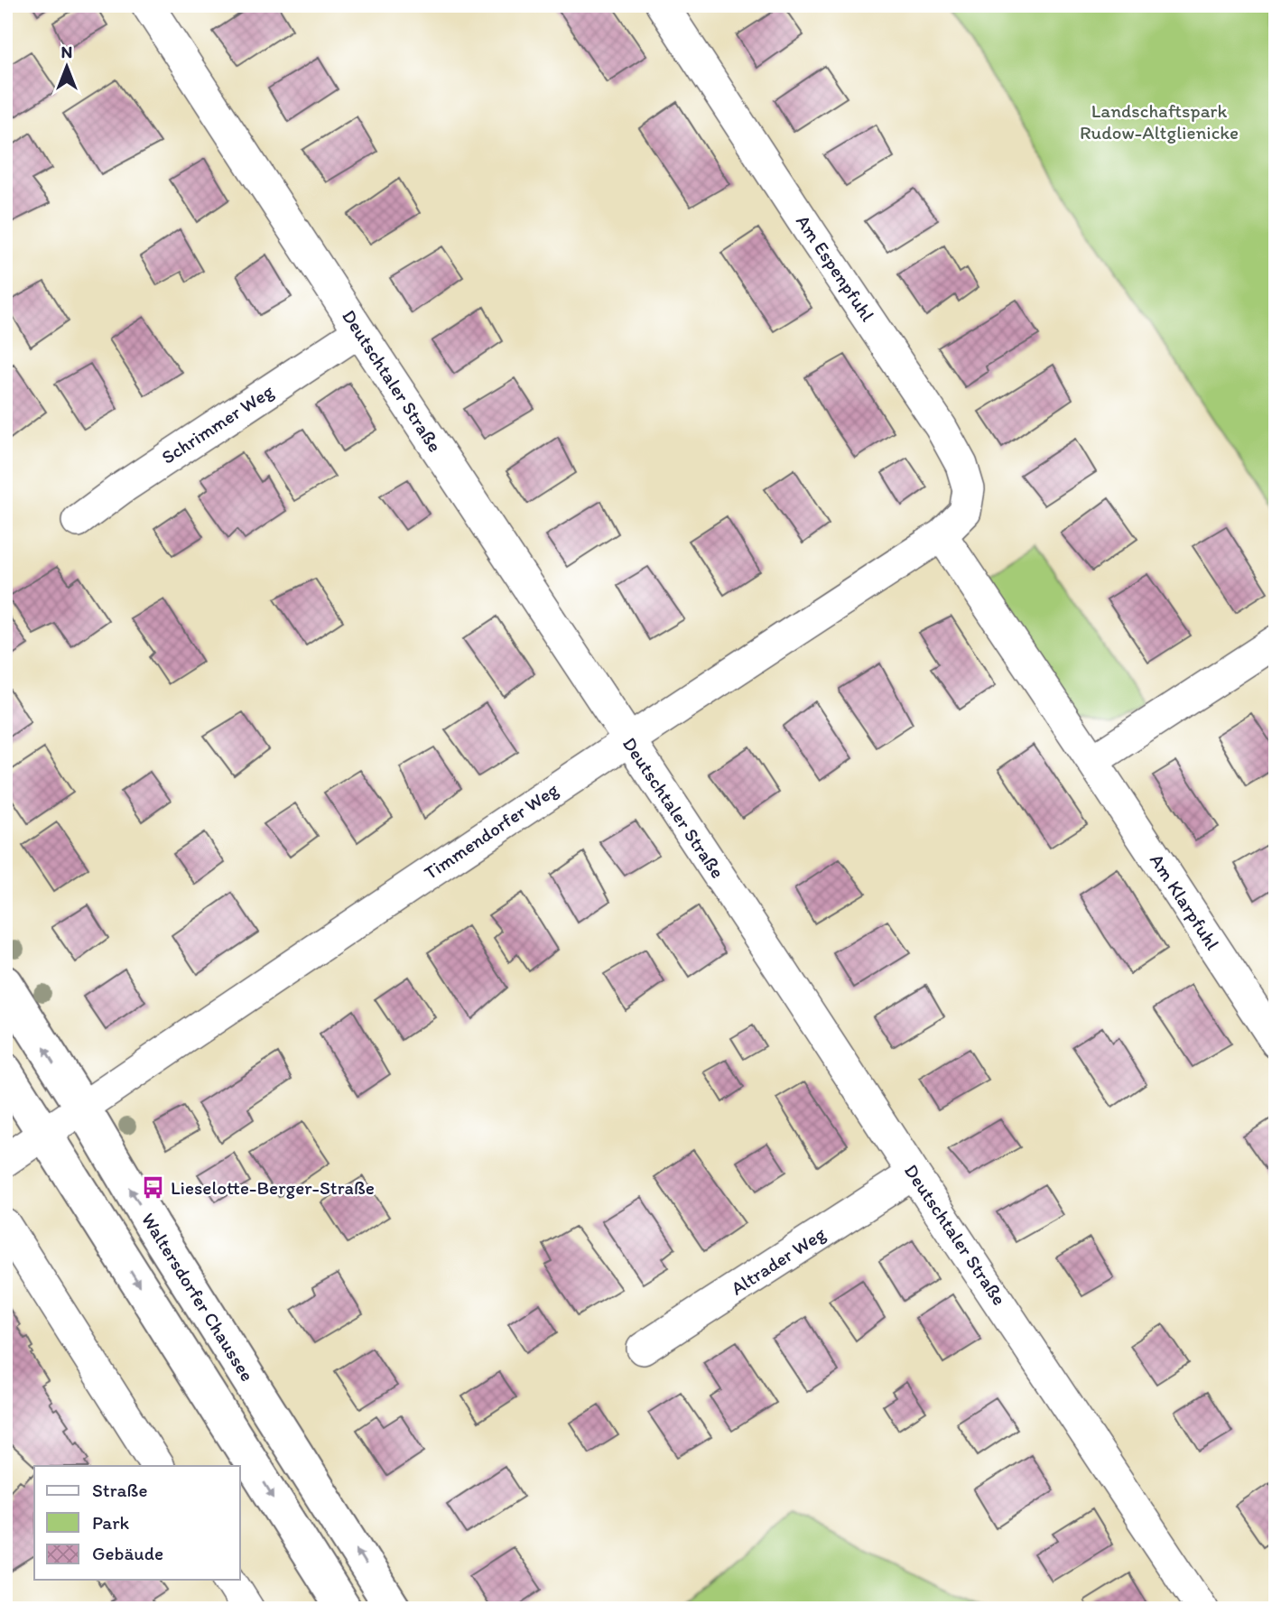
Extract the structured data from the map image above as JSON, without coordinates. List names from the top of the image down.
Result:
{
  "streets": {
    "main road": ["Waltersdorfer Chaussee"],
    "street": [
      "Am Espenpfuhl",
      "Deutschtaler Straße",
      "Schrimmer Weg",
      "Timmendorfer Weg",
      "Am Klarpfuhl",
      "Altrader Weg"
    ]
  },
  "crossings": [
    ["Am Espenpfuhl", "Timmendorfer Weg"],
    ["Am Espenpfuhl", "Am Klarpfuhl"],
    ["Deutschtaler Straße", "Schrimmer Weg"],
    ["Deutschtaler Straße", "Timmendorfer Weg"],
    ["Deutschtaler Straße", "Altrader Weg"],
    ["Timmendorfer Weg", "Am Klarpfuhl"],
    ["Timmendorfer Weg", "Waltersdorfer Chaussee"]
  ],
  "parks": ["Landschaftspark Rudow-Altglienicke"],
  "places": {
    "bus stop": ["Lieselotte-Berger-Straße"]
  },
  "legend": ["Straße", "Park", "Gebäude"],
  "north": "top"
}
